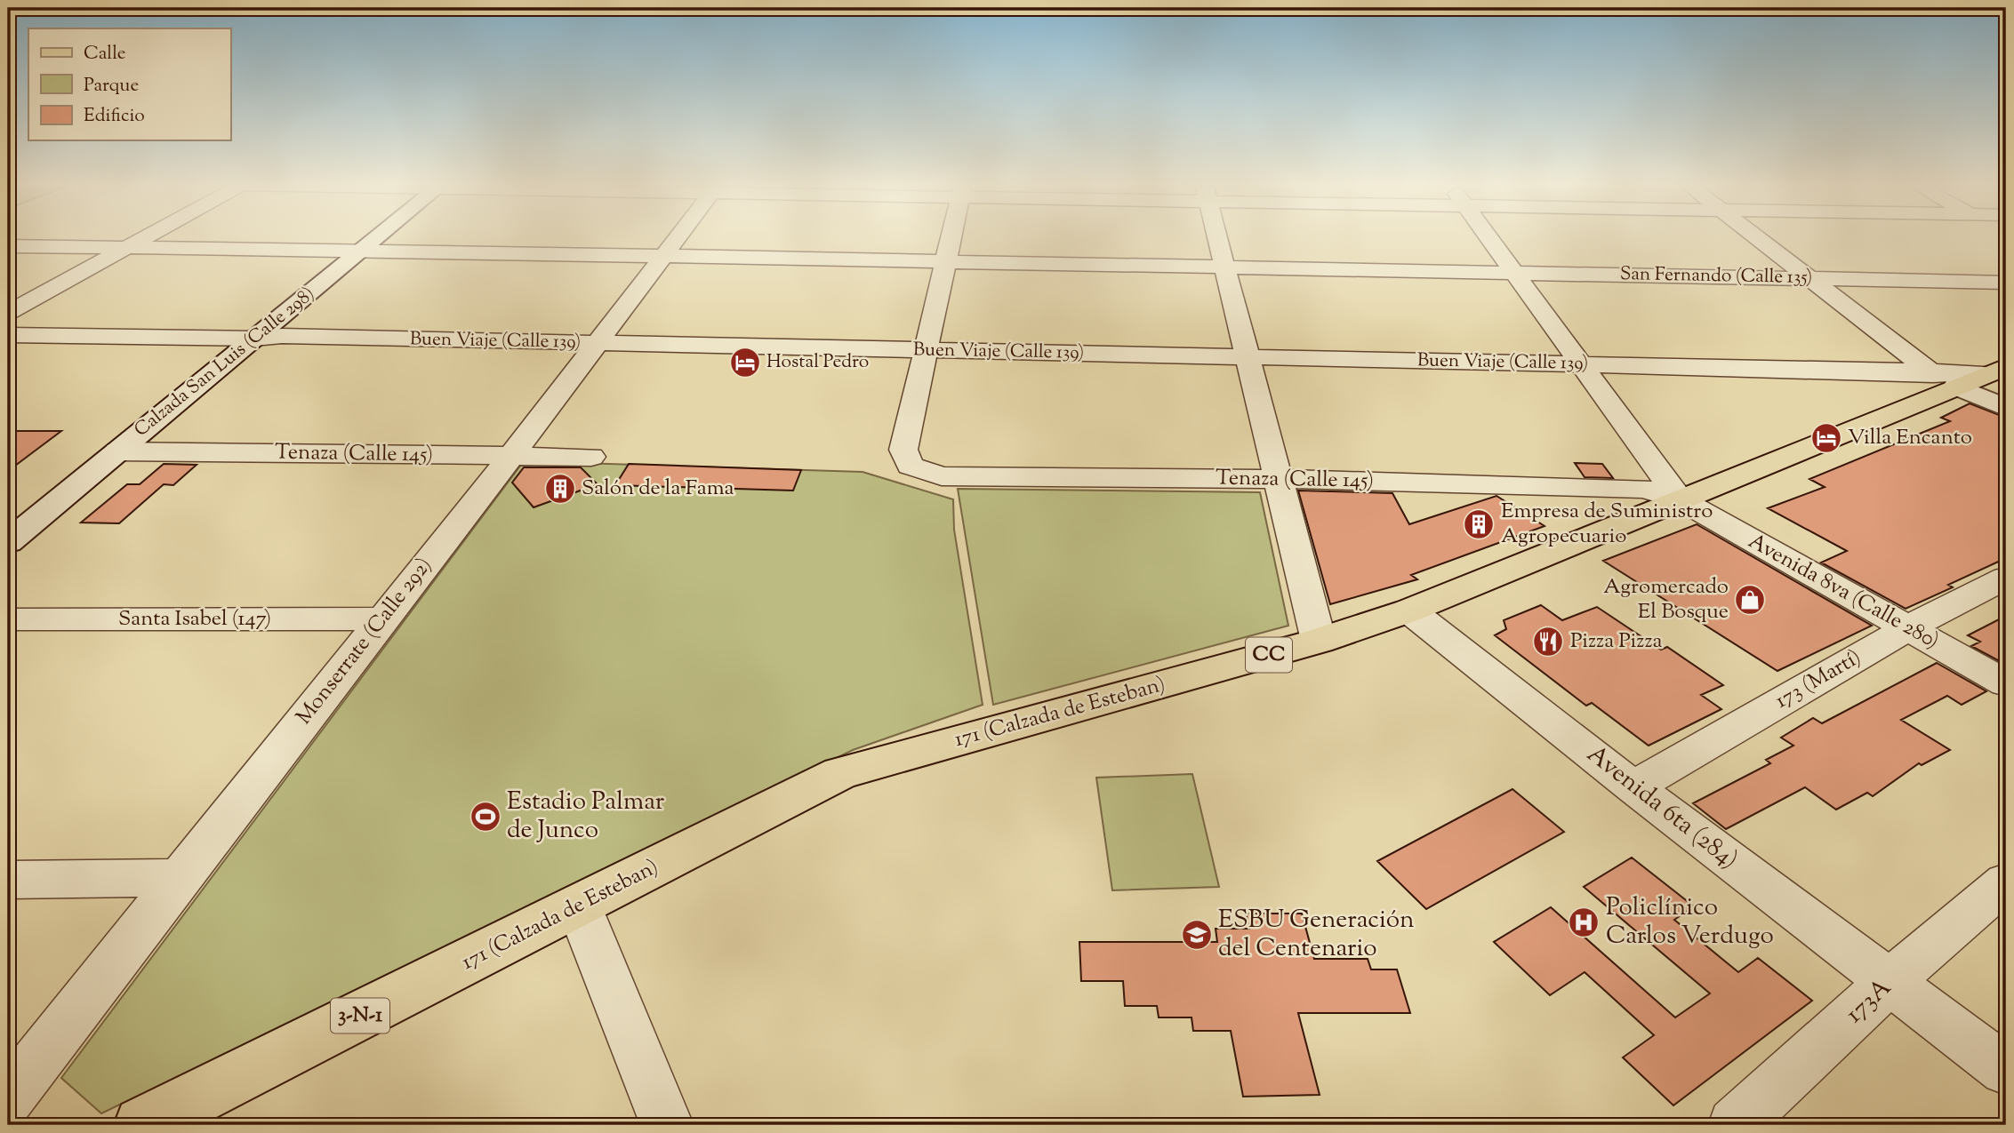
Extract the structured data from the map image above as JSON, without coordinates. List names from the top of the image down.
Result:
{
  "streets": {
    "main road": [
      "Calzada San Luis (Calle 298)",
      "CC",
      "171 (Calzada de Esteban)",
      "3-N-1"
    ],
    "street": [
      "San Fernando (Calle 135)",
      "Buen Viaje (Calle 139)",
      "Tenaza (Calle 145)",
      "Avenida 8va (Calle 280)",
      "Santa Isabel (147)",
      "Monserrate (Calle 292)",
      "173 (Martí)",
      "Avenida 6ta (284)",
      "173A"
    ]
  },
  "crossings": [
    ["San Fernando (Calle 135)", "Calzada San Luis (Calle 298)"],
    ["San Fernando (Calle 135)", "Monserrate (Calle 292)"],
    ["Buen Viaje (Calle 139)", "Calzada San Luis (Calle 298)"],
    ["Buen Viaje (Calle 139)", "Tenaza (Calle 145)"],
    ["Buen Viaje (Calle 139)", "Monserrate (Calle 292)"],
    ["Buen Viaje (Calle 139)", "171 (Calzada de Esteban)"],
    ["Calzada San Luis (Calle 298)", "Tenaza (Calle 145)"],
    ["Tenaza (Calle 145)", "Avenida 8va (Calle 280)"],
    ["Tenaza (Calle 145)", "Monserrate (Calle 292)"],
    ["Tenaza (Calle 145)", "171 (Calzada de Esteban)"],
    ["Avenida 8va (Calle 280)", "173 (Martí)"],
    ["Avenida 8va (Calle 280)", "171 (Calzada de Esteban)"],
    ["Santa Isabel (147)", "Monserrate (Calle 292)"],
    ["173 (Martí)", "Avenida 6ta (284)"],
    ["171 (Calzada de Esteban)", "Avenida 6ta (284)"],
    ["Avenida 6ta (284)", "173A"]
  ],
  "places": {
    "hotel": ["Hostal Pedro", "Villa Encanto"],
    "building": ["Salón de la Fama", "Empresa de Suministro Agropecuario"],
    "shop": ["Agromercado El Bosque"],
    "restaurant": ["Pizza Pizza"],
    "sports": ["Estadio Palmar de Junco"],
    "hospital": ["Policlínico Carlos Verdugo"],
    "school or university": ["ESBU Generación del Centenario"]
  },
  "legend": ["Calle", "Parque", "Edificio"]
}
